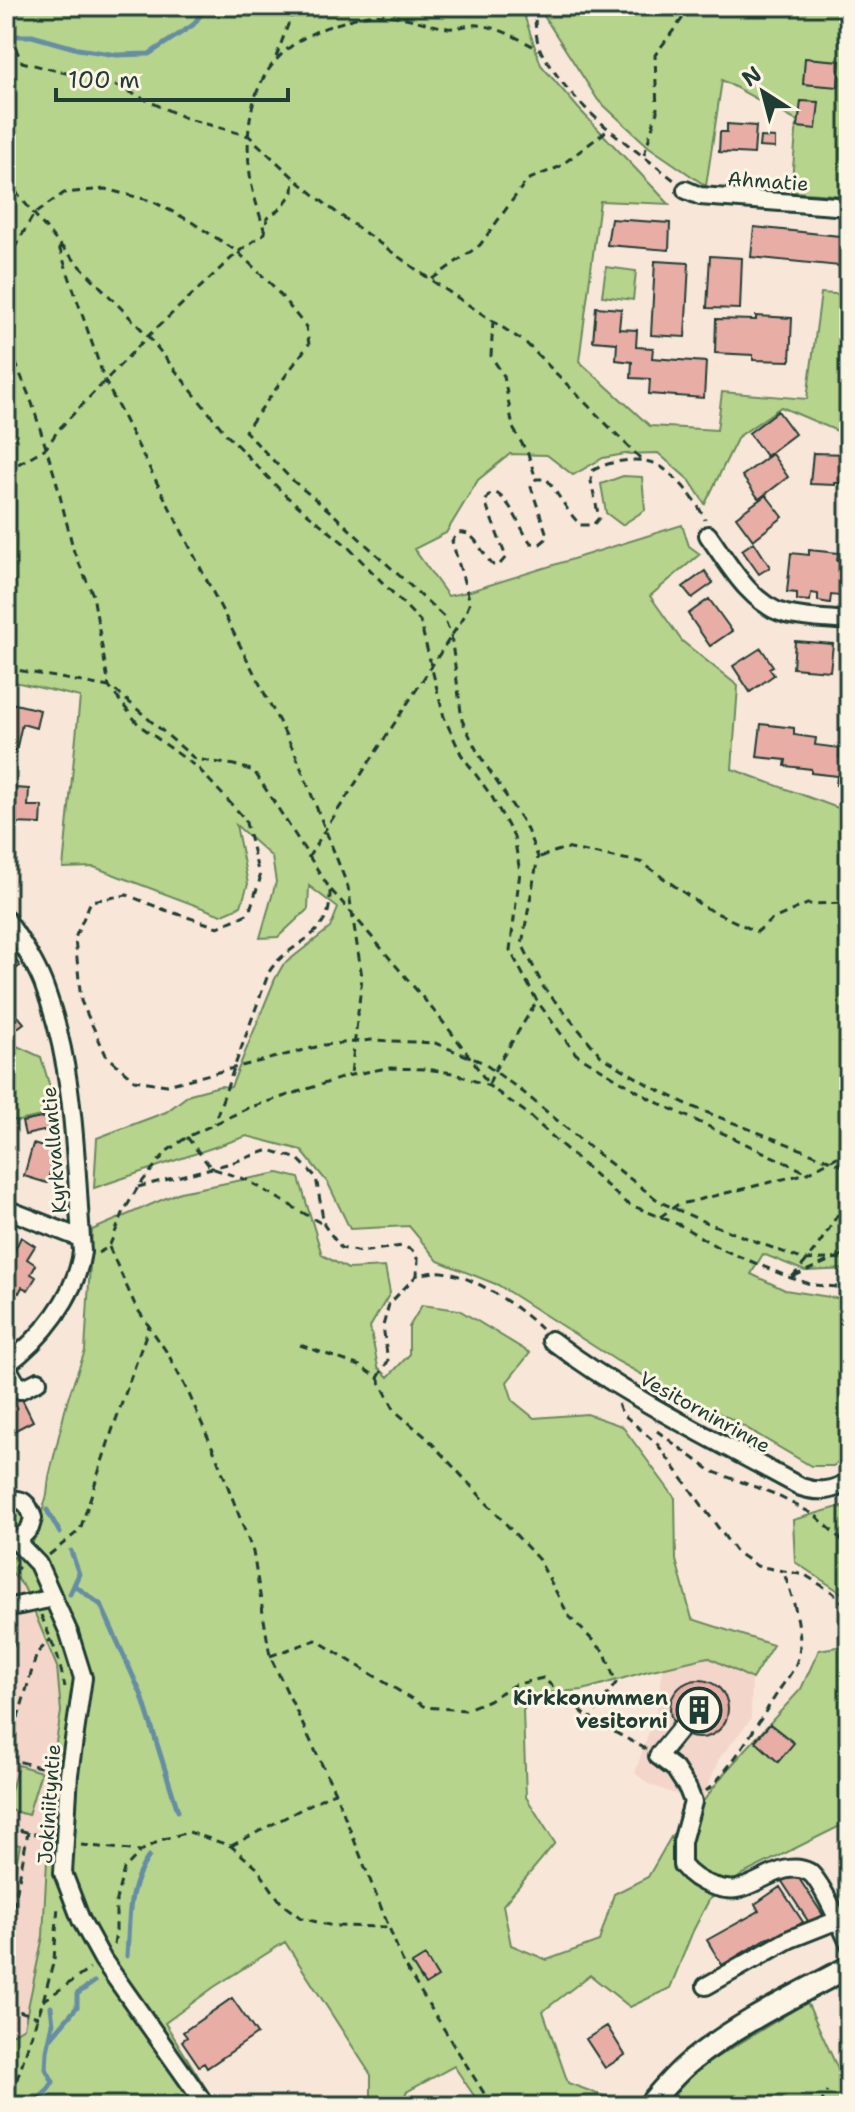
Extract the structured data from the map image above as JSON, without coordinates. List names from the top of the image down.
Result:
{
  "streets": {
    "street": [
      "Ahmatie",
      "Kyrkvallantie",
      "Vesitorninrinne",
      "Jokiniityntie"
    ]
  },
  "places": {
    "building": ["Kirkkonummen vesitorni"]
  },
  "scale_bar": "100 m",
  "north": "top left"
}
